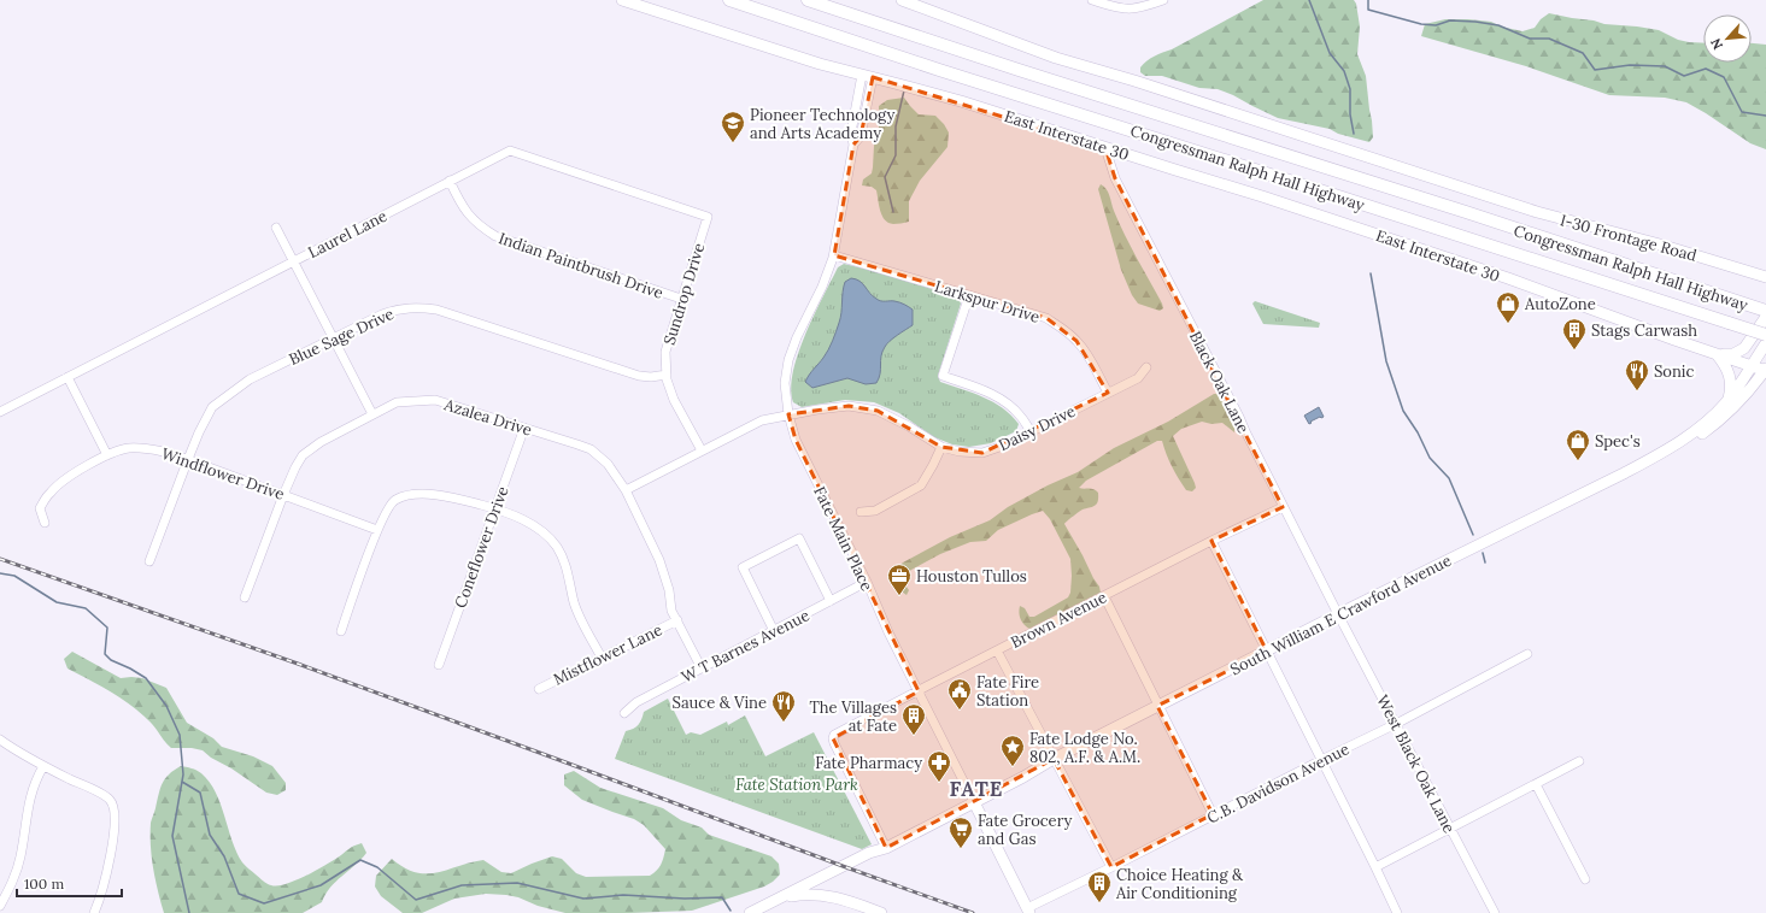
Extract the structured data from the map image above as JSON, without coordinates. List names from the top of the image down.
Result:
{
  "streets": {
    "highway": ["Congressman Ralph Hall Highway"],
    "main road": [
      "East Interstate 30",
      "I-30 Frontage Road",
      "Fate Main Place",
      "South William E Crawford Avenue"
    ],
    "street": [
      "Laurel Lane",
      "Indian Paintbrush Drive",
      "Sundrop Drive",
      "Larkspur Drive",
      "Blue Sage Drive",
      "Black Oak Lane",
      "Azalea Drive",
      "Daisy Drive",
      "Windflower Drive",
      "Coneflower Drive",
      "Brown Avenue",
      "W T Barnes Avenue",
      "Mistflower Lane",
      "West Black Oak Lane",
      "C.B. Davidson Avenue"
    ]
  },
  "crossings": [
    ["East Interstate 30", "Black Oak Lane"],
    ["East Interstate 30", "Fate Main Place"],
    ["Laurel Lane", "Indian Paintbrush Drive"],
    ["Laurel Lane", "Sundrop Drive"],
    ["Indian Paintbrush Drive", "Sundrop Drive"],
    ["Sundrop Drive", "Blue Sage Drive"],
    ["Sundrop Drive", "Daisy Drive"],
    ["Larkspur Drive", "Daisy Drive"],
    ["Larkspur Drive", "Fate Main Place"],
    ["Blue Sage Drive", "Windflower Drive"],
    ["Black Oak Lane", "South William E Crawford Avenue"],
    ["Black Oak Lane", "Brown Avenue"],
    ["Black Oak Lane", "West Black Oak Lane"],
    ["Azalea Drive", "Daisy Drive"],
    ["Azalea Drive", "Windflower Drive"],
    ["Azalea Drive", "Coneflower Drive"],
    ["Azalea Drive", "W T Barnes Avenue"],
    ["Azalea Drive", "Mistflower Lane"],
    ["Daisy Drive", "Fate Main Place"],
    ["Fate Main Place", "South William E Crawford Avenue"],
    ["Fate Main Place", "Brown Avenue"],
    ["Fate Main Place", "W T Barnes Avenue"],
    ["Fate Main Place", "C.B. Davidson Avenue"],
    ["South William E Crawford Avenue", "Brown Avenue"],
    ["South William E Crawford Avenue", "West Black Oak Lane"],
    ["West Black Oak Lane", "C.B. Davidson Avenue"]
  ],
  "districts": ["FATE"],
  "parks": ["Fate Station Park"],
  "places": {
    "school or university": ["Pioneer Technology and Arts Academy"],
    "shop": ["AutoZone", "Spec's"],
    "building": ["Stags Carwash", "The Villages at Fate", "Choice Heating & Air Conditioning"],
    "restaurant": ["Sonic", "Sauce & Vine"],
    "office": ["Houston Tullos"],
    "public building": ["Fate Fire Station"],
    "place": ["Fate Lodge No. 802, A.F. & A.M."],
    "pharmacy": ["Fate Pharmacy"],
    "supermarket": ["Fate Grocery and Gas"]
  },
  "scale_bar": "100 m",
  "north": "bottom left"
}
